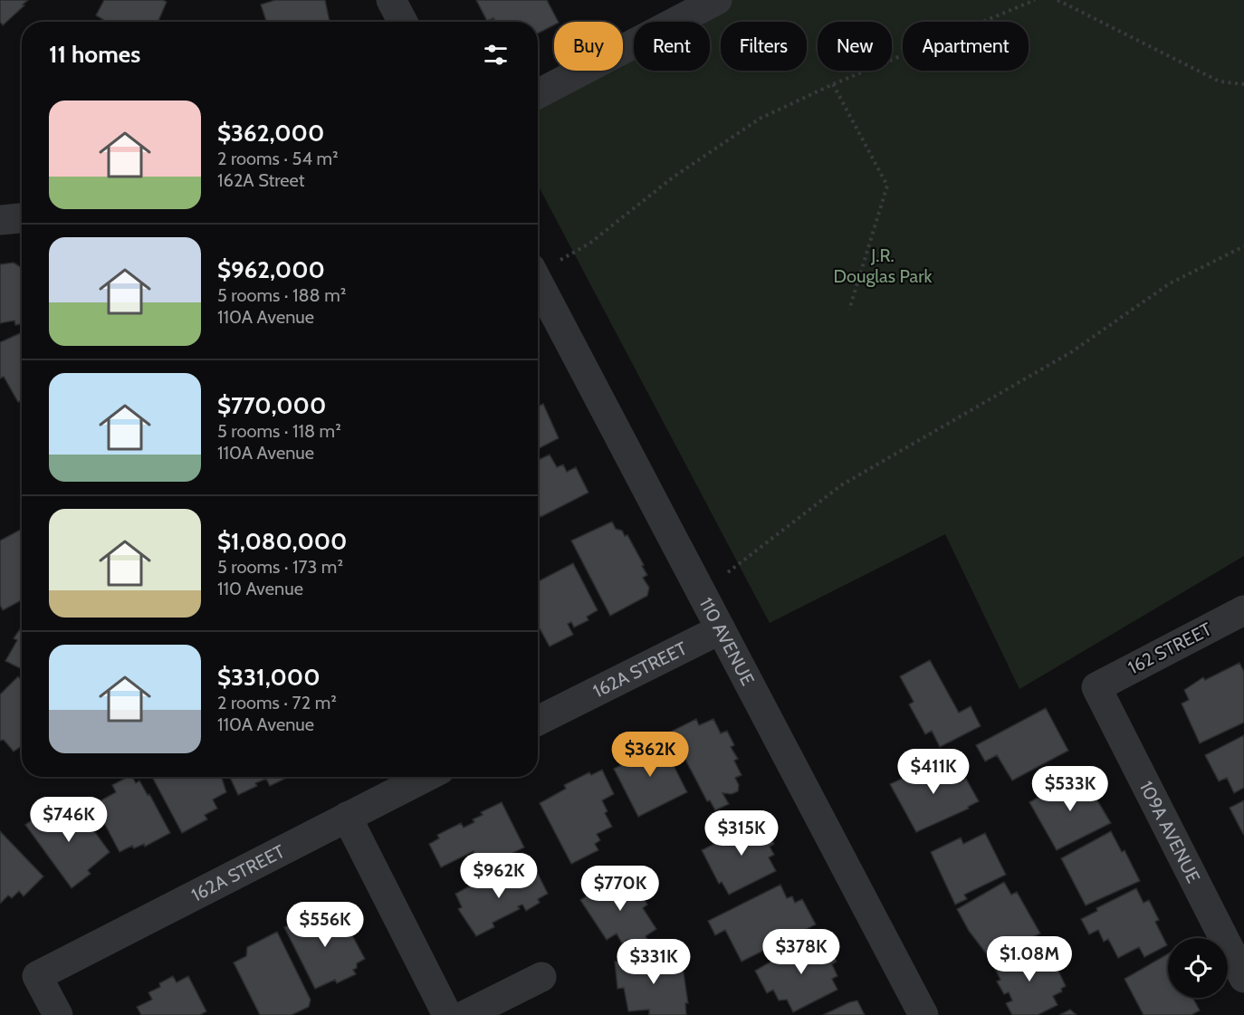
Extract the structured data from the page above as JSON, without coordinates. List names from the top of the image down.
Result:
{
  "streets": {
    "street": [
      "110 AVENUE",
      "162 STREET",
      "162A STREET",
      "109A AVENUE"
    ]
  },
  "crossings": [
    ["110 AVENUE", "162A STREET"],
    ["162 STREET", "109A AVENUE"]
  ],
  "parks": ["J.R. Douglas Park"],
  "page": {
    "chip": [
      "Buy",
      "Rent",
      "Filters",
      "New",
      "Apartment"
    ],
    "heading": "11 homes",
    "list": [
      {
        "name": "$362,000",
        "note": "2 rooms · 54 m² · 162A Street"
      },
      {
        "name": "$962,000",
        "note": "5 rooms · 188 m² · 110A Avenue"
      },
      {
        "name": "$770,000",
        "note": "5 rooms · 118 m² · 110A Avenue"
      },
      {
        "name": "$1,080,000",
        "note": "5 rooms · 173 m² · 110 Avenue"
      },
      {
        "name": "$331,000",
        "note": "2 rooms · 72 m² · 110A Avenue"
      }
    ],
    "price": [
      "$362K",
      "$411K",
      "$533K",
      "$746K",
      "$315K",
      "$962K",
      "$770K",
      "$556K",
      "$378K",
      "$1.08M",
      "$331K"
    ]
  }
}
